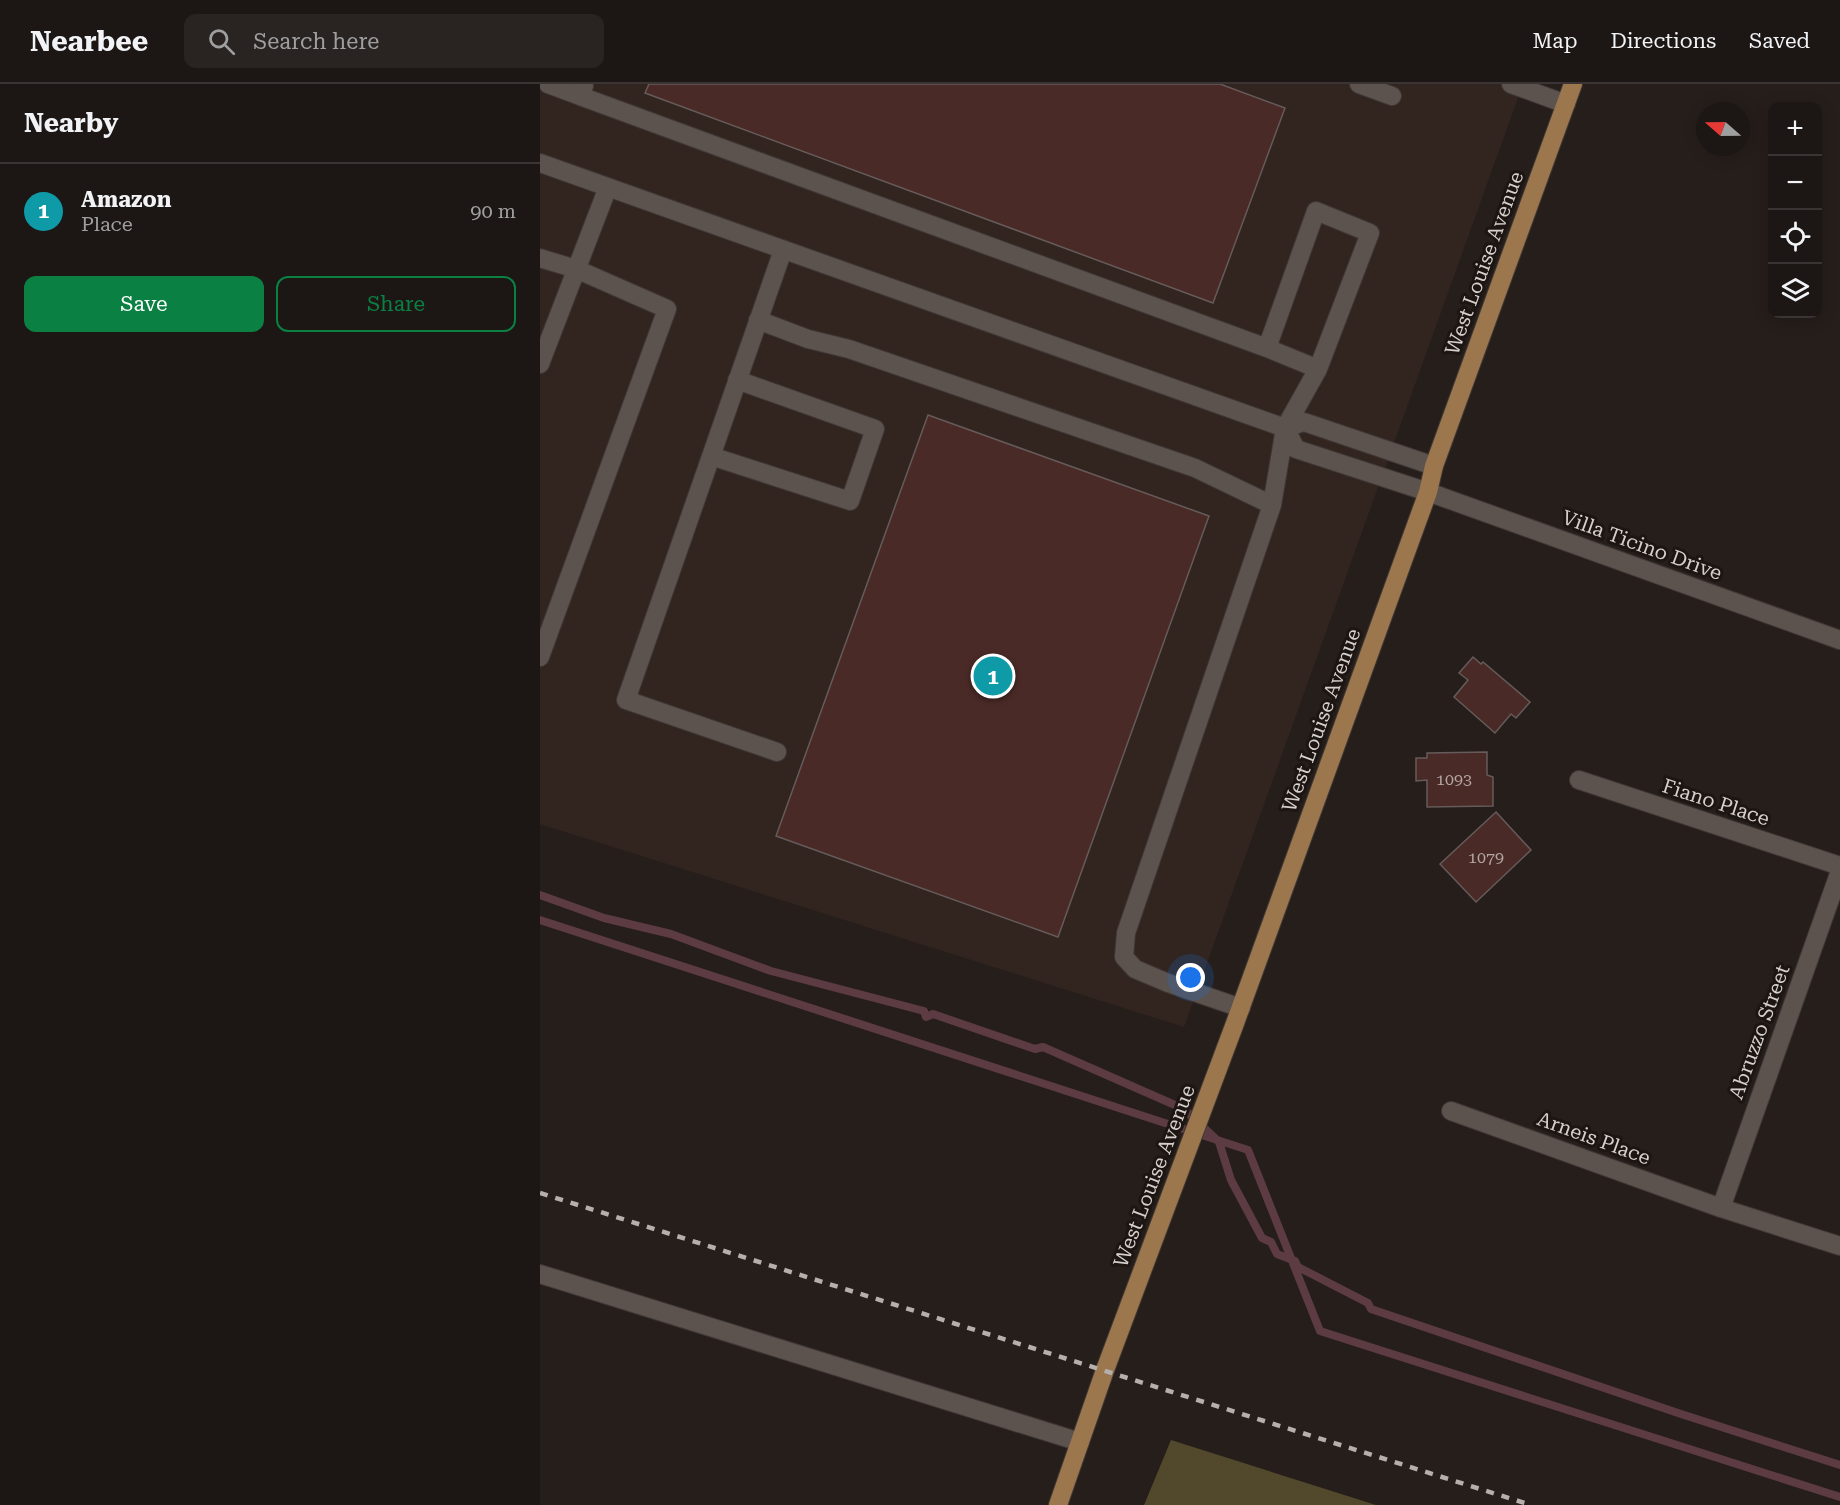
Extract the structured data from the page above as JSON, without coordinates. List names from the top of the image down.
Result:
{
  "streets": {
    "main road": ["West Louise Avenue"],
    "street": [
      "Villa Ticino Drive",
      "Fiano Place",
      "Abruzzo Street",
      "Arneis Place"
    ]
  },
  "crossings": [
    ["West Louise Avenue", "Villa Ticino Drive"],
    ["Abruzzo Street", "Arneis Place"]
  ],
  "house_numbers": ["1093", "1079"],
  "north": "left",
  "page": {
    "header": "Nearbee",
    "search": "Search here",
    "nav": ["Map", "Directions", "Saved"],
    "heading": "Nearby",
    "map_buttons": ["+", "−"],
    "list": [
      {
        "mark": "1",
        "name": "Amazon",
        "note": "Place",
        "value": "90 m"
      }
    ],
    "buttons": ["Save", "Share"],
    "pins": "1"
  }
}
